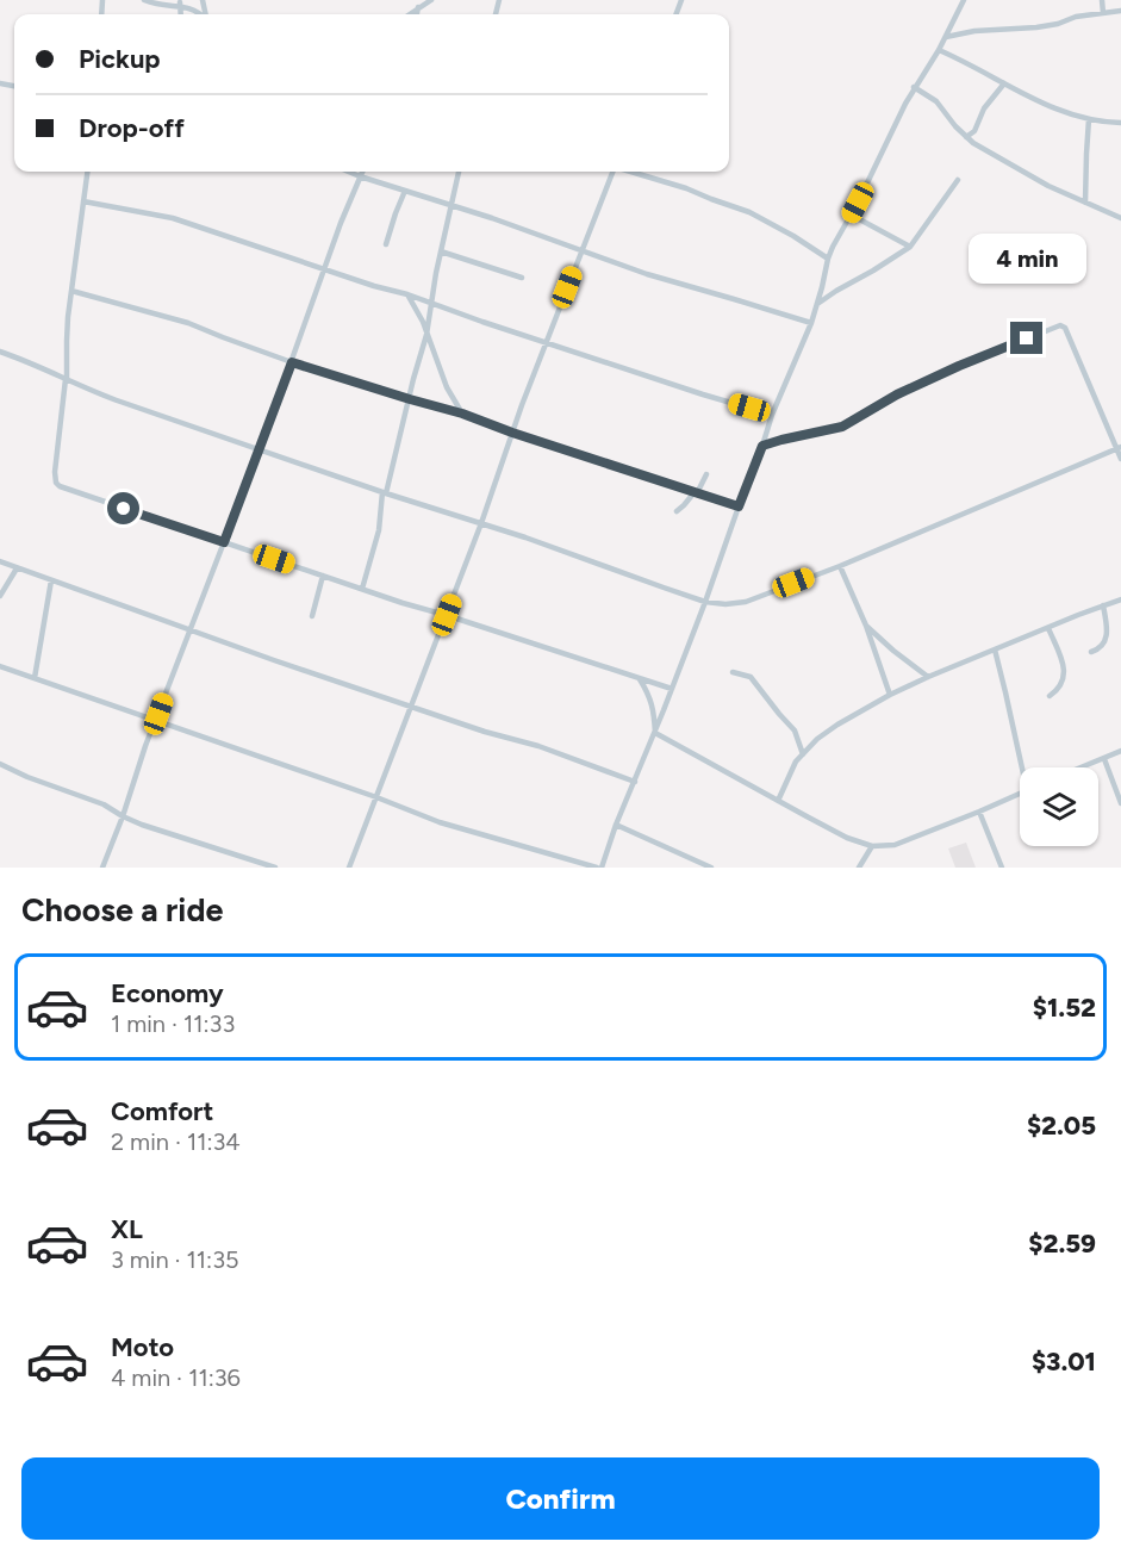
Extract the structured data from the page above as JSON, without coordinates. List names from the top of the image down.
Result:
{
  "page": {
    "banner": ["Pickup", "Drop-off"],
    "bubble": "4 min",
    "heading": "Choose a ride",
    "list": [
      {
        "name": "Economy",
        "note": "1 min · 11:33",
        "value": "$1.52"
      },
      {
        "name": "Comfort",
        "note": "2 min · 11:34",
        "value": "$2.05"
      },
      {
        "name": "XL",
        "note": "3 min · 11:35",
        "value": "$2.59"
      },
      {
        "name": "Moto",
        "note": "4 min · 11:36",
        "value": "$3.01"
      }
    ],
    "buttons": "Confirm"
  }
}
